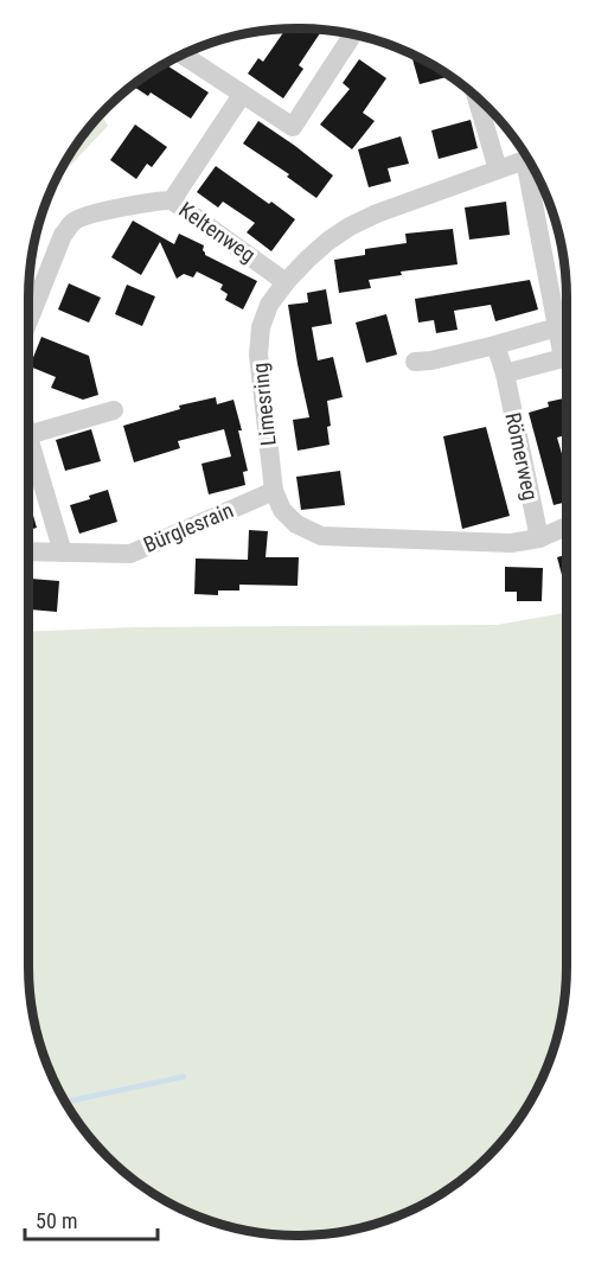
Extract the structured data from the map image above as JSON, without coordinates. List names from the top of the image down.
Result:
{
  "streets": {
    "street": [
      "Keltenweg",
      "Limesring",
      "Römerweg",
      "Bürglesrain"
    ]
  },
  "crossings": [
    ["Keltenweg", "Limesring"],
    ["Limesring", "Römerweg"],
    ["Limesring", "Bürglesrain"]
  ],
  "scale_bar": "50 m"
}
